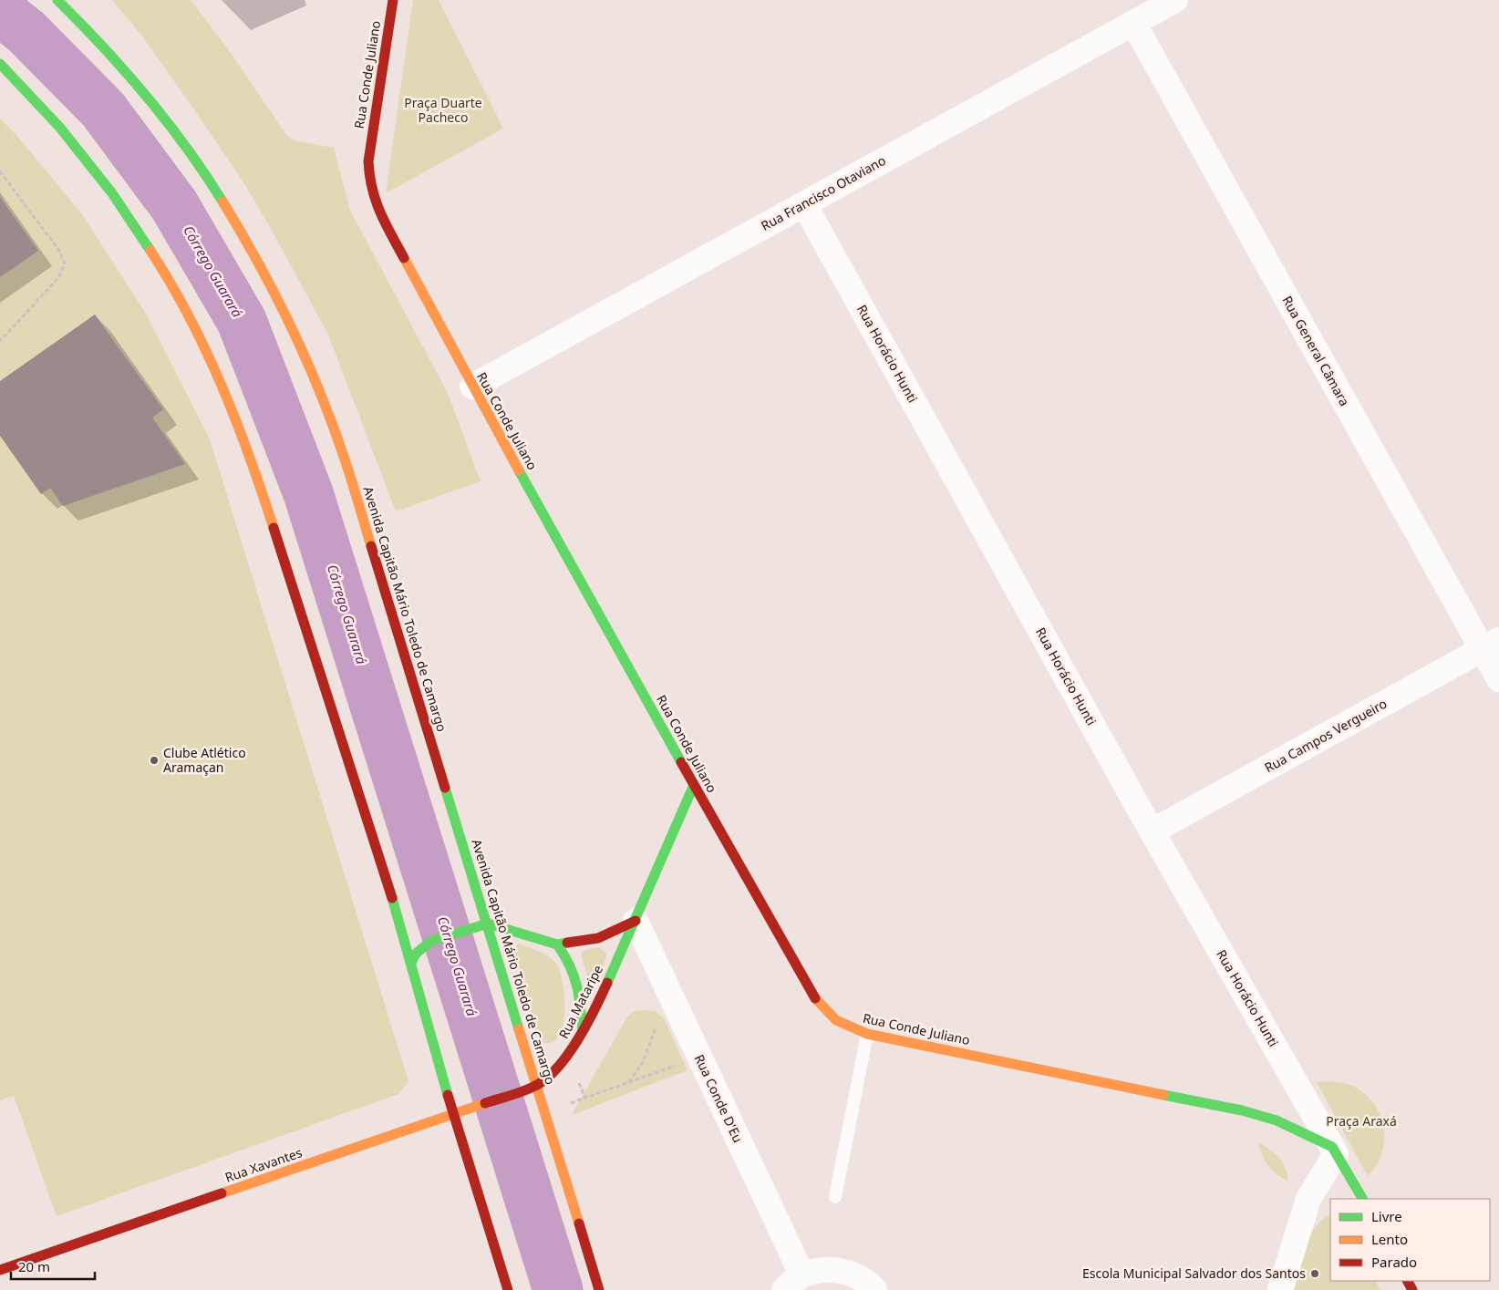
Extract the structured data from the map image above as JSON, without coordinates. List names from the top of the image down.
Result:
{
  "streets": {
    "street": [
      "Rua Conde Juliano",
      "Rua Francisco Otaviano",
      "Rua General Câmara",
      "Rua Horácio Hunti",
      "Avenida Capitão Mário Toledo de Camargo",
      "Rua Campos Vergueiro",
      "Rua Mataripe",
      "Rua Conde D'Eu",
      "Rua Xavantes"
    ]
  },
  "crossings": [
    ["Rua Conde Juliano", "Rua Francisco Otaviano"],
    ["Rua Conde Juliano", "Rua Horácio Hunti"],
    ["Rua Conde Juliano", "Rua Mataripe"],
    ["Rua Francisco Otaviano", "Rua General Câmara"],
    ["Rua Francisco Otaviano", "Rua Horácio Hunti"],
    ["Rua General Câmara", "Rua Campos Vergueiro"],
    ["Rua Horácio Hunti", "Rua Campos Vergueiro"],
    ["Avenida Capitão Mário Toledo de Camargo", "Rua Mataripe"],
    ["Avenida Capitão Mário Toledo de Camargo", "Rua Xavantes"],
    ["Rua Mataripe", "Rua Conde D'Eu"],
    ["Rua Mataripe", "Rua Xavantes"]
  ],
  "water": ["Córrego Guarará"],
  "parks": ["Praça Duarte Pacheco", "Praça Araxá"],
  "places": ["Clube Atlético Aramaçan", "Escola Municipal Salvador dos Santos"],
  "legend": ["Livre", "Lento", "Parado"],
  "scale_bar": "20 m"
}
